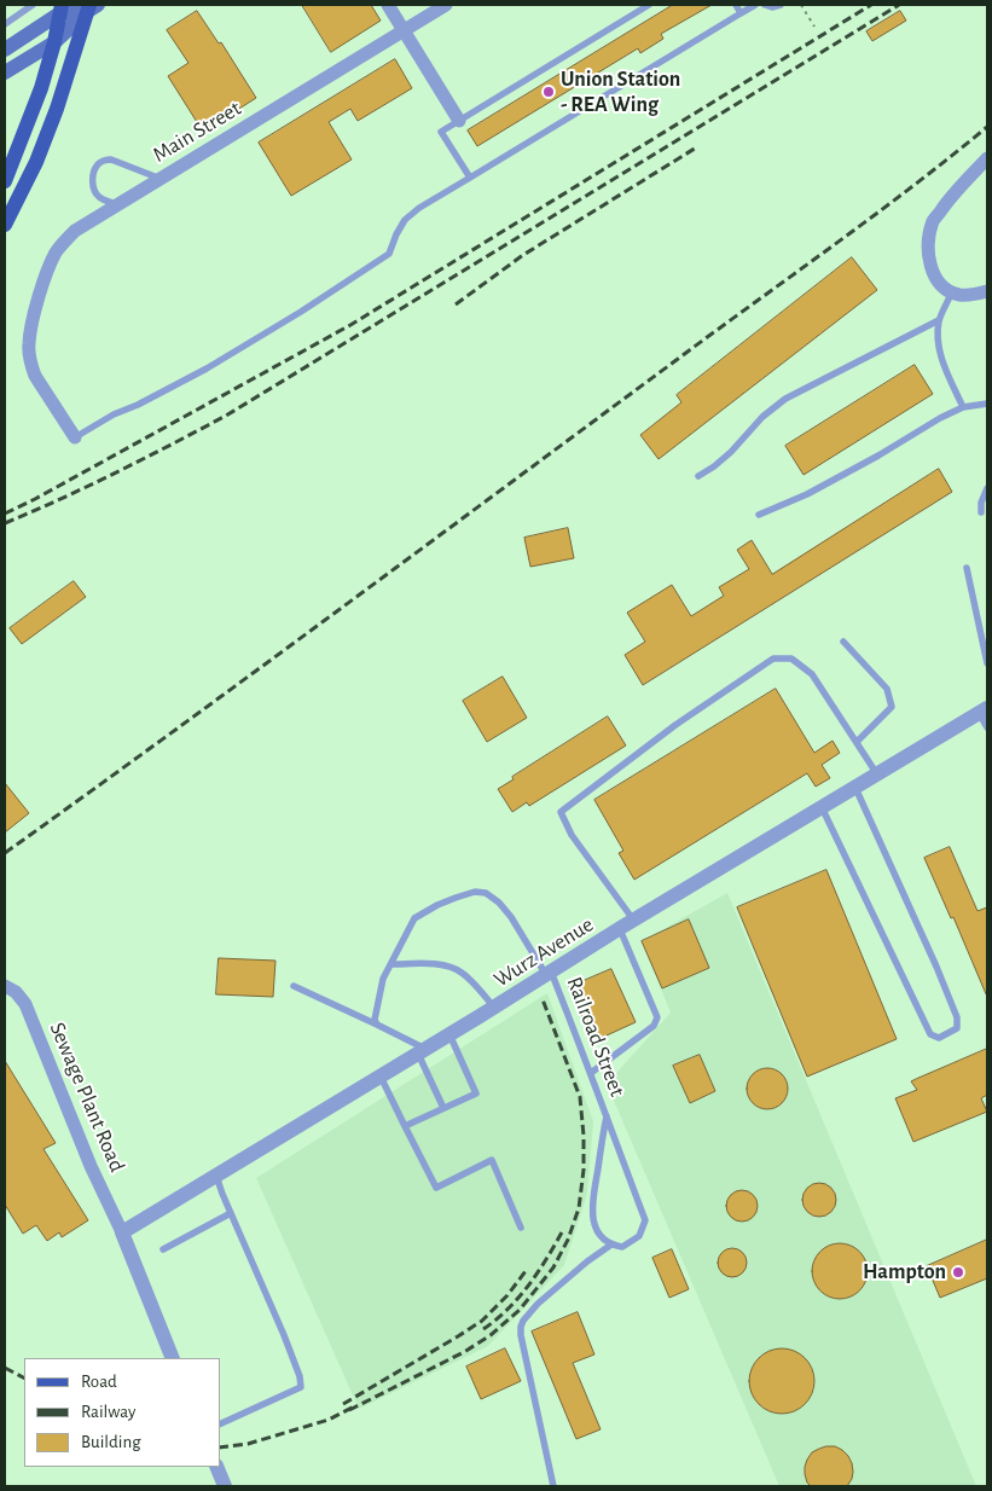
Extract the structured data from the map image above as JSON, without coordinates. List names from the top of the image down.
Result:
{
  "streets": {
    "street": ["Main Street", "Wurz Avenue", "Sewage Plant Road"],
    "lane": ["Railroad Street"]
  },
  "crossings": [
    ["Wurz Avenue", "Railroad Street"],
    ["Wurz Avenue", "Sewage Plant Road"]
  ],
  "places": ["Union Station - REA Wing", "Hampton"],
  "legend": ["Road", "Railway", "Building"]
}
